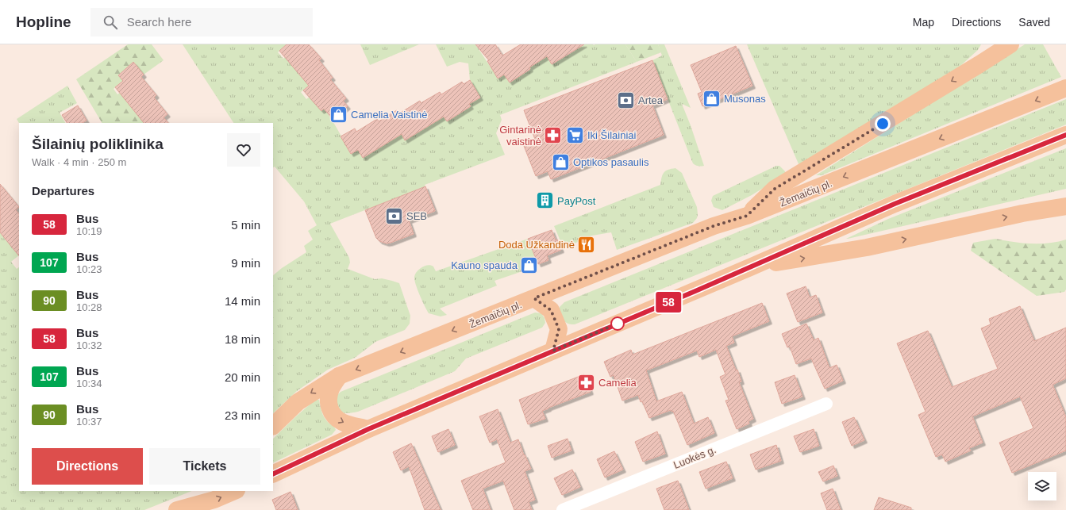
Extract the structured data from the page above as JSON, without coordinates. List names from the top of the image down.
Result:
{
  "streets": {
    "main road": ["Žemaičių pl."],
    "street": ["Luokės g."]
  },
  "places": {
    "shop": [
      "Musonas",
      "Camelia Vaistinė",
      "Optikos pasaulis",
      "Kauno spauda"
    ],
    "bank": ["Artea", "SEB"],
    "pharmacy": ["Gintarinė vaistinė", "Camelia"],
    "supermarket": ["Iki Šilainiai"],
    "building": ["PayPost"],
    "restaurant": ["Doda Užkandinė"]
  },
  "lines": ["bus line 58"],
  "page": {
    "header": "Hopline",
    "search": "Search here",
    "nav": ["Map", "Directions", "Saved"],
    "on_map": "58",
    "heading": [
      ["Šilainių poliklinika", "Walk · 4 min · 250 m"],
      "Departures"
    ],
    "list": [
      {
        "mark": "58",
        "name": "Bus",
        "note": "10:19",
        "value": "5 min"
      },
      {
        "mark": "107",
        "name": "Bus",
        "note": "10:23",
        "value": "9 min"
      },
      {
        "mark": "90",
        "name": "Bus",
        "note": "10:28",
        "value": "14 min"
      },
      {
        "mark": "58",
        "name": "Bus",
        "note": "10:32",
        "value": "18 min"
      },
      {
        "mark": "107",
        "name": "Bus",
        "note": "10:34",
        "value": "20 min"
      },
      {
        "mark": "90",
        "name": "Bus",
        "note": "10:37",
        "value": "23 min"
      }
    ],
    "buttons": ["Directions", "Tickets"]
  }
}
